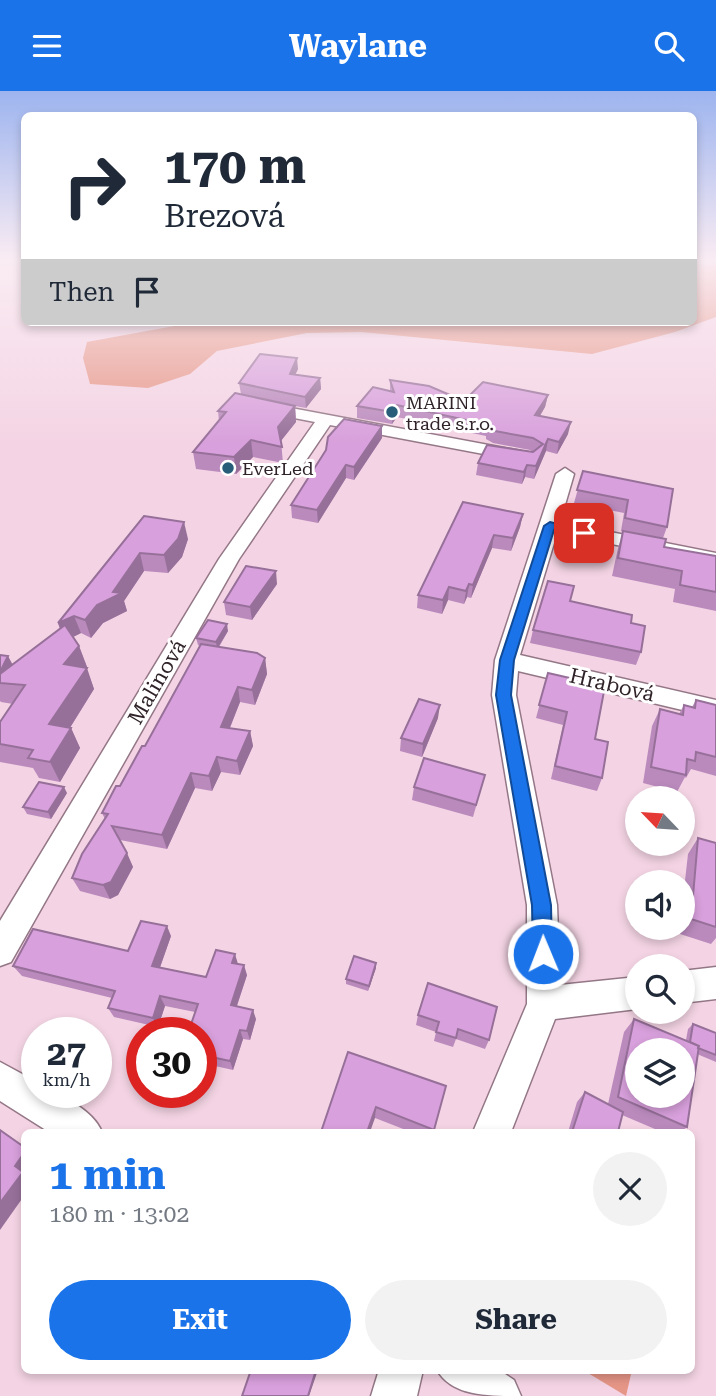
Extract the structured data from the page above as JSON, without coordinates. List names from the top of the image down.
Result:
{
  "streets": {
    "street": ["Malinová", "Hrabová"]
  },
  "places": ["MARINI trade s.r.o.", "EverLed"],
  "north": "top left",
  "page": {
    "header": "Waylane",
    "turn": ["170 m", "Brezová"],
    "then": "Then",
    "speed": "27 km/h",
    "limit": "30",
    "heading": ["1 min", "180 m · 13:02"],
    "buttons": ["Exit", "Share"]
  }
}
